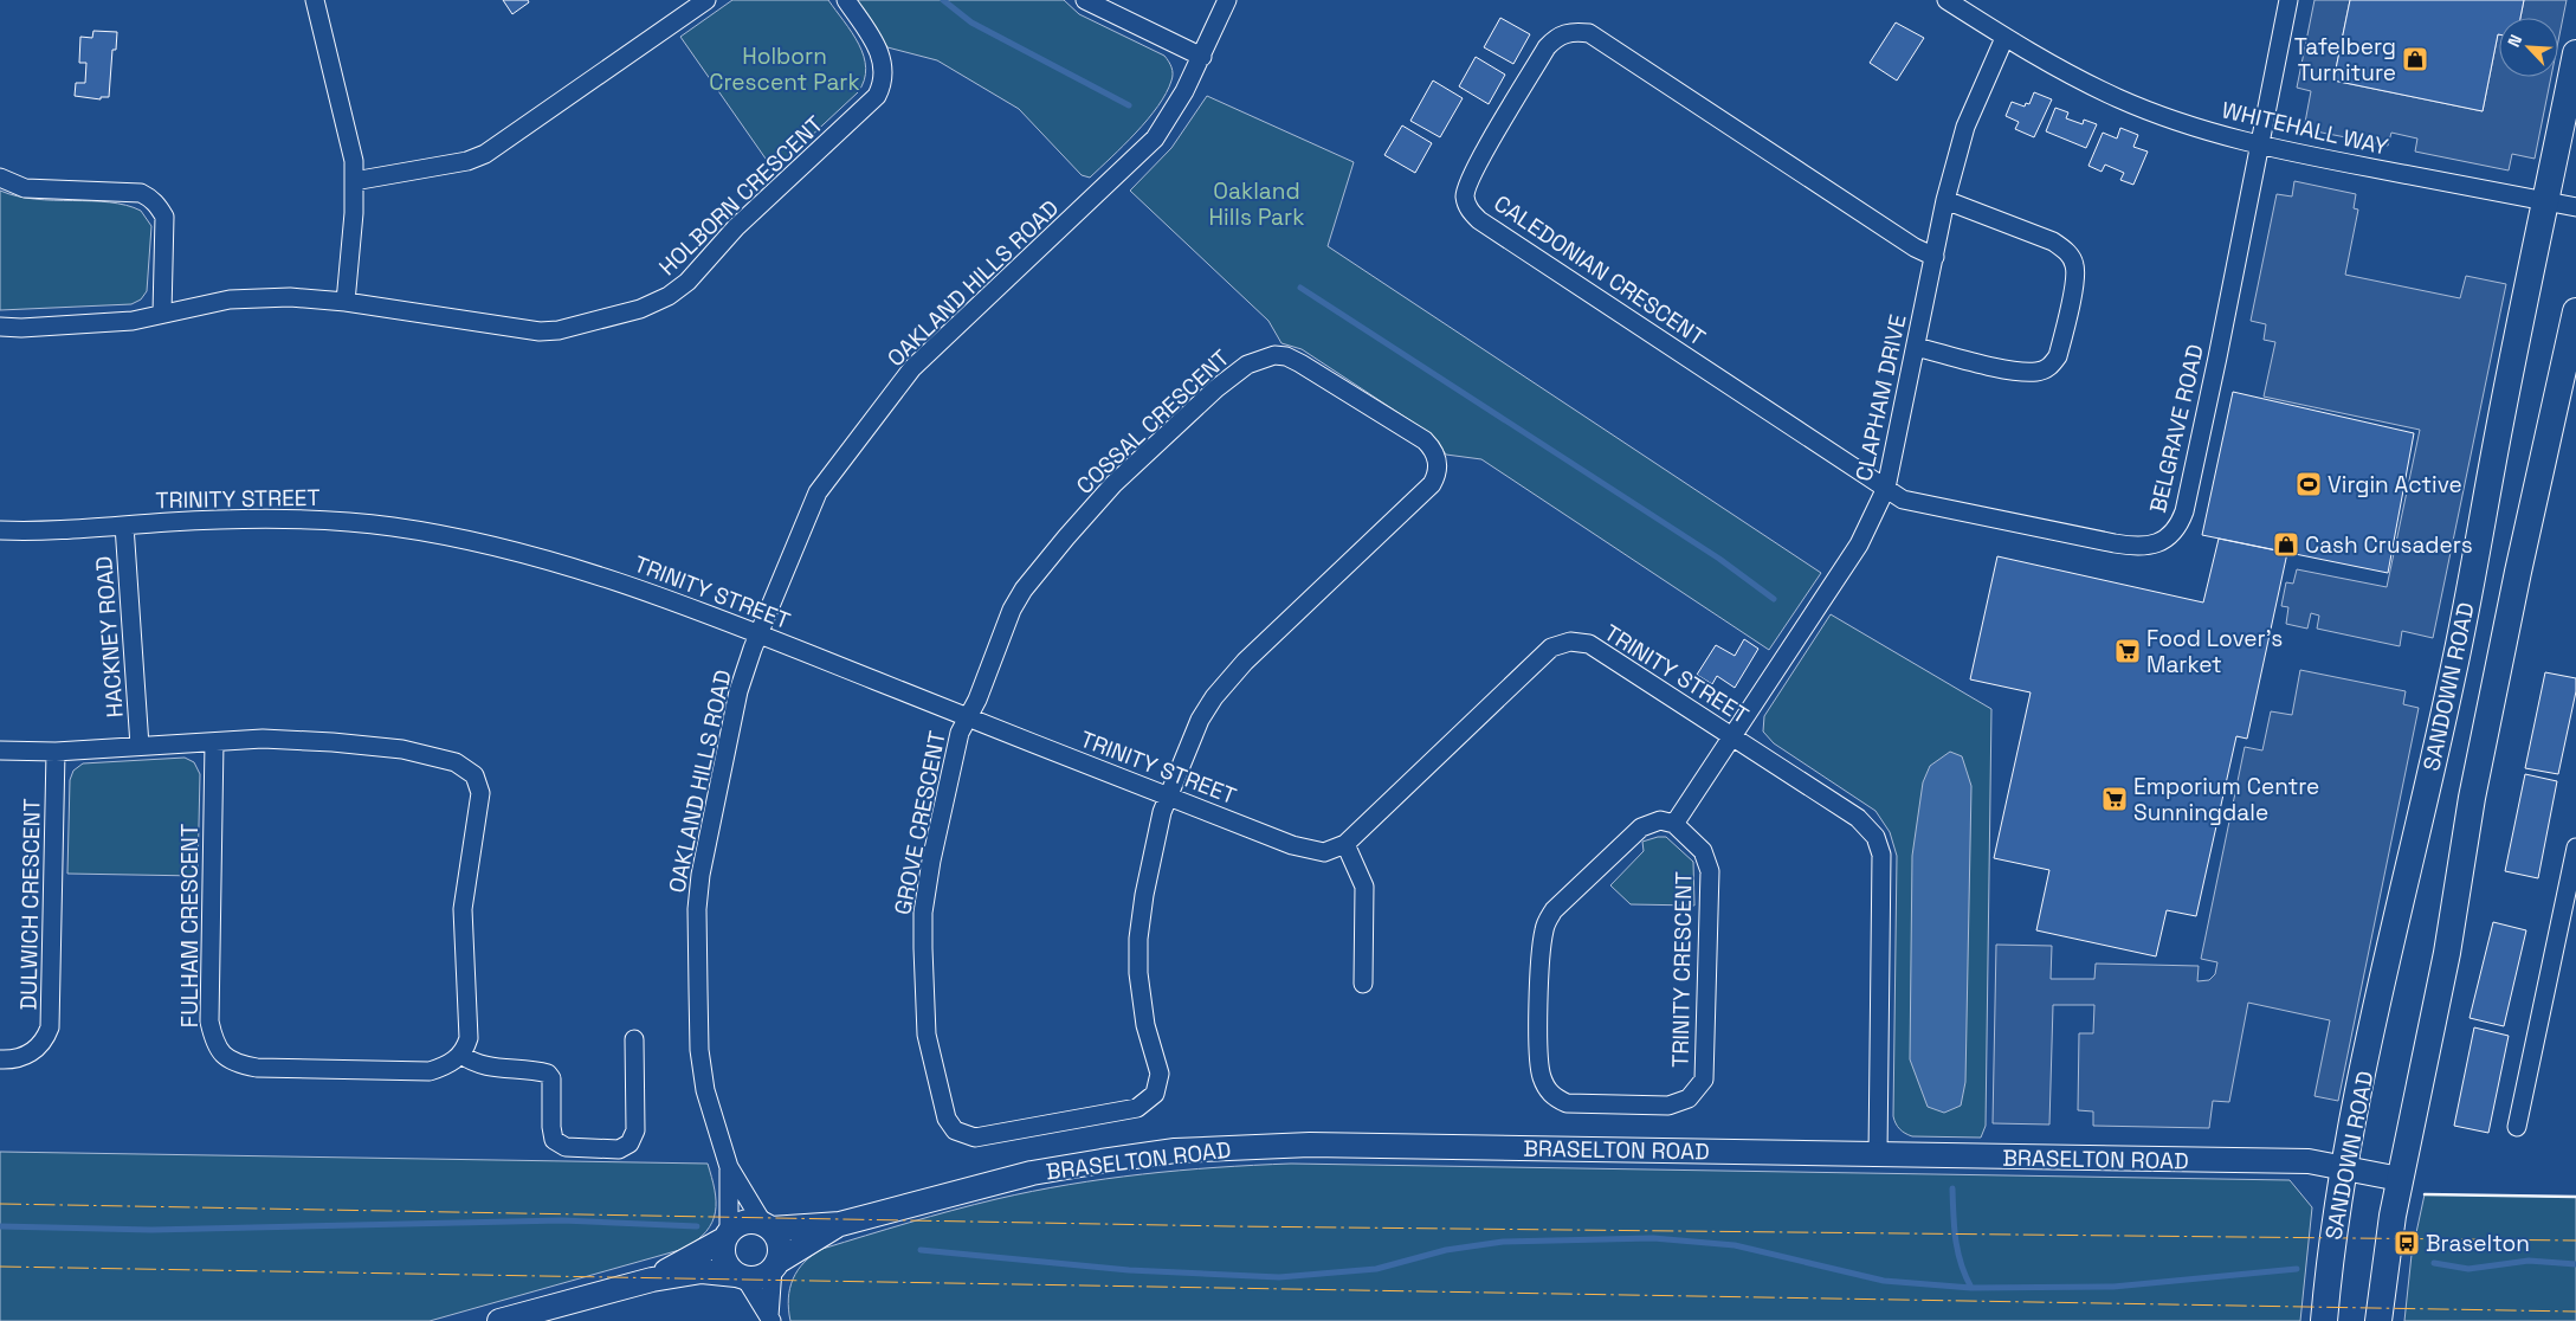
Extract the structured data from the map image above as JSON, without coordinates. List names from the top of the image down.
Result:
{
  "streets": {
    "main road": ["SANDOWN ROAD"],
    "street": [
      "WHITEHALL WAY",
      "HOLBORN CRESCENT",
      "CALEDONIAN CRESCENT",
      "OAKLAND HILLS ROAD",
      "CLAPHAM DRIVE",
      "COSSAL CRESCENT",
      "BELGRAVE ROAD",
      "TRINITY STREET",
      "HACKNEY ROAD",
      "GROVE CRESCENT",
      "DULWICH CRESCENT",
      "FULHAM CRESCENT",
      "TRINITY CRESCENT",
      "BRASELTON ROAD"
    ]
  },
  "crossings": [
    ["WHITEHALL WAY", "CLAPHAM DRIVE"],
    ["WHITEHALL WAY", "BELGRAVE ROAD"],
    ["WHITEHALL WAY", "SANDOWN ROAD"],
    ["CALEDONIAN CRESCENT", "CLAPHAM DRIVE"],
    ["CALEDONIAN CRESCENT", "BELGRAVE ROAD"],
    ["OAKLAND HILLS ROAD", "TRINITY STREET"],
    ["OAKLAND HILLS ROAD", "BRASELTON ROAD"],
    ["CLAPHAM DRIVE", "BELGRAVE ROAD"],
    ["CLAPHAM DRIVE", "TRINITY STREET"],
    ["COSSAL CRESCENT", "TRINITY STREET"],
    ["COSSAL CRESCENT", "GROVE CRESCENT"],
    ["TRINITY STREET", "HACKNEY ROAD"],
    ["TRINITY STREET", "GROVE CRESCENT"],
    ["TRINITY STREET", "BRASELTON ROAD"],
    ["SANDOWN ROAD", "BRASELTON ROAD"]
  ],
  "parks": ["Holborn Crescent Park", "Oakland Hills Park"],
  "places": {
    "shop": ["Tafelberg Turniture", "Cash Crusaders"],
    "sports": ["Virgin Active"],
    "supermarket": ["Food Lover's Market", "Emporium Centre Sunningdale"],
    "bus stop": ["Braselton"]
  },
  "north": "top left"
}
